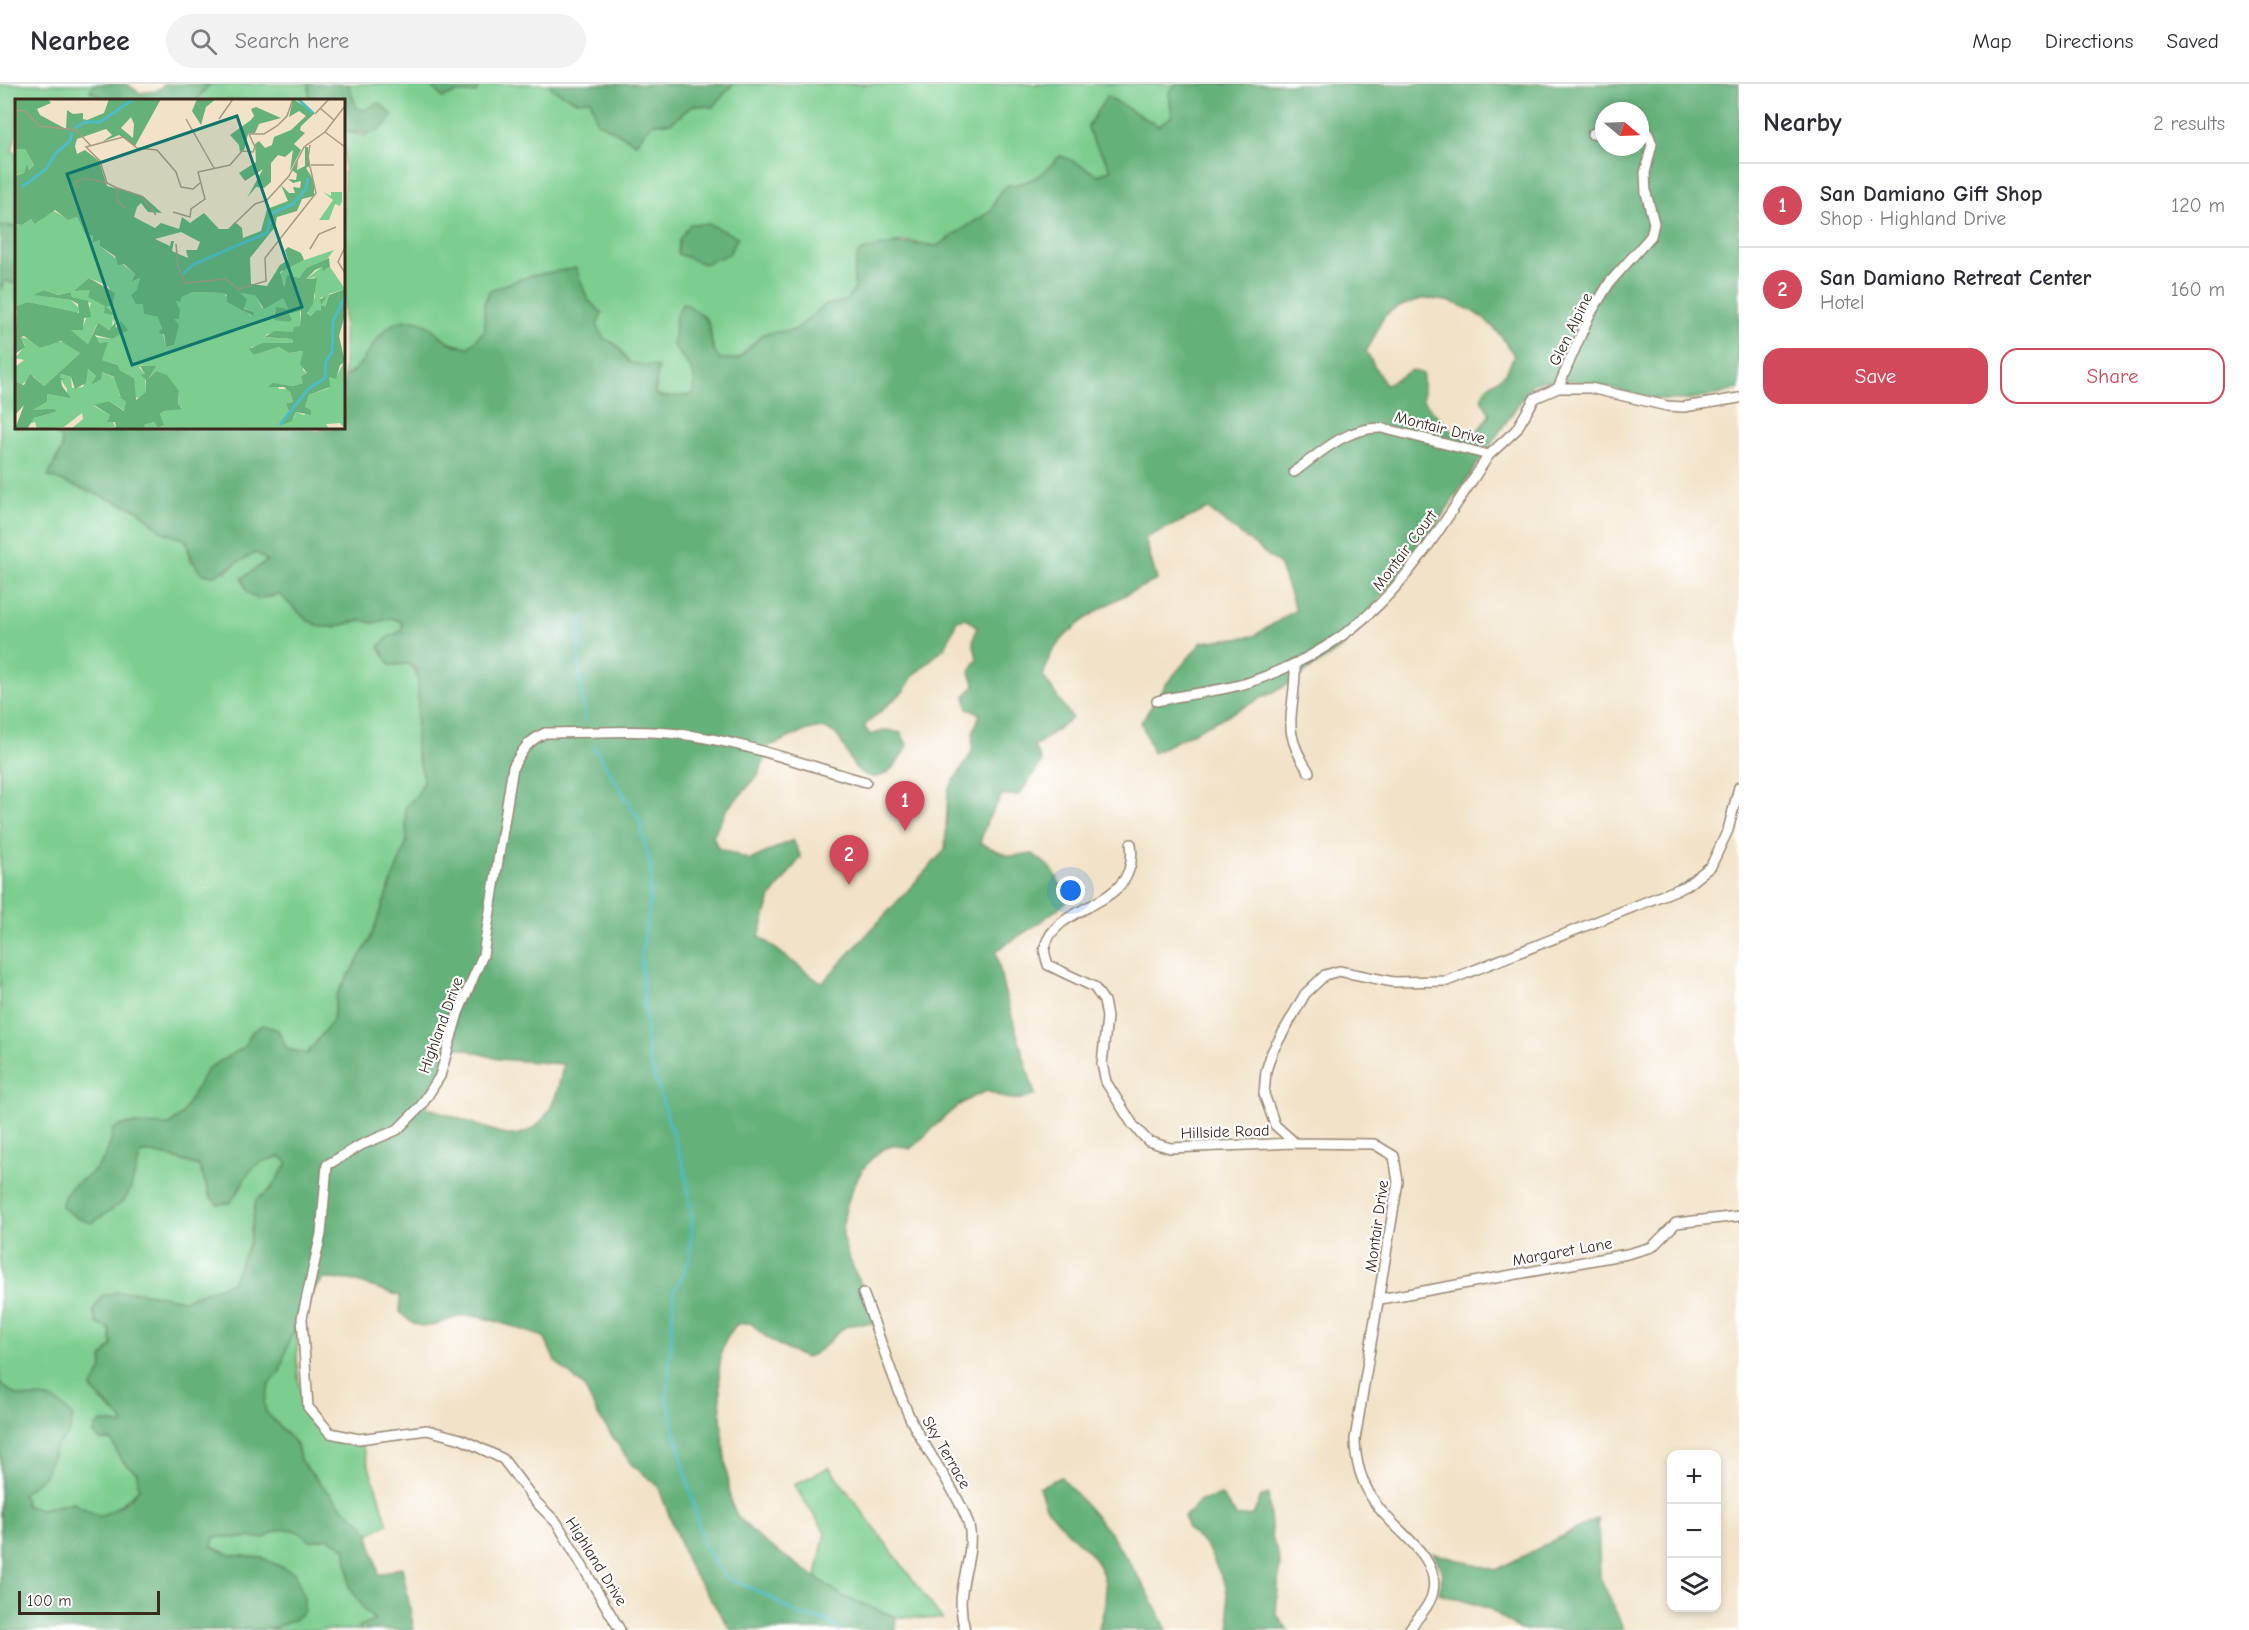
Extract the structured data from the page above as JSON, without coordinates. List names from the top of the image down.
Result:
{
  "streets": {
    "street": [
      "Glen Alpine",
      "Montair Drive",
      "Montair Court",
      "Highland Drive",
      "Hillside Road",
      "Margaret Lane",
      "Sky Terrace"
    ]
  },
  "crossings": [
    ["Glen Alpine", "Montair Drive"],
    ["Montair Drive", "Montair Court"],
    ["Montair Drive", "Hillside Road"],
    ["Montair Drive", "Margaret Lane"]
  ],
  "scale_bar": "100 m",
  "north": "right",
  "page": {
    "header": "Nearbee",
    "search": "Search here",
    "nav": ["Map", "Directions", "Saved"],
    "heading": ["Nearby", "2 results"],
    "list": [
      {
        "mark": "1",
        "name": "San Damiano Gift Shop",
        "note": "Shop · Highland Drive",
        "value": "120 m"
      },
      {
        "mark": "2",
        "name": "San Damiano Retreat Center",
        "note": "Hotel",
        "value": "160 m"
      }
    ],
    "buttons": ["Save", "Share"],
    "pins": ["1", "2"],
    "map_buttons": ["+", "−"],
    "scale": "100 m"
  }
}
